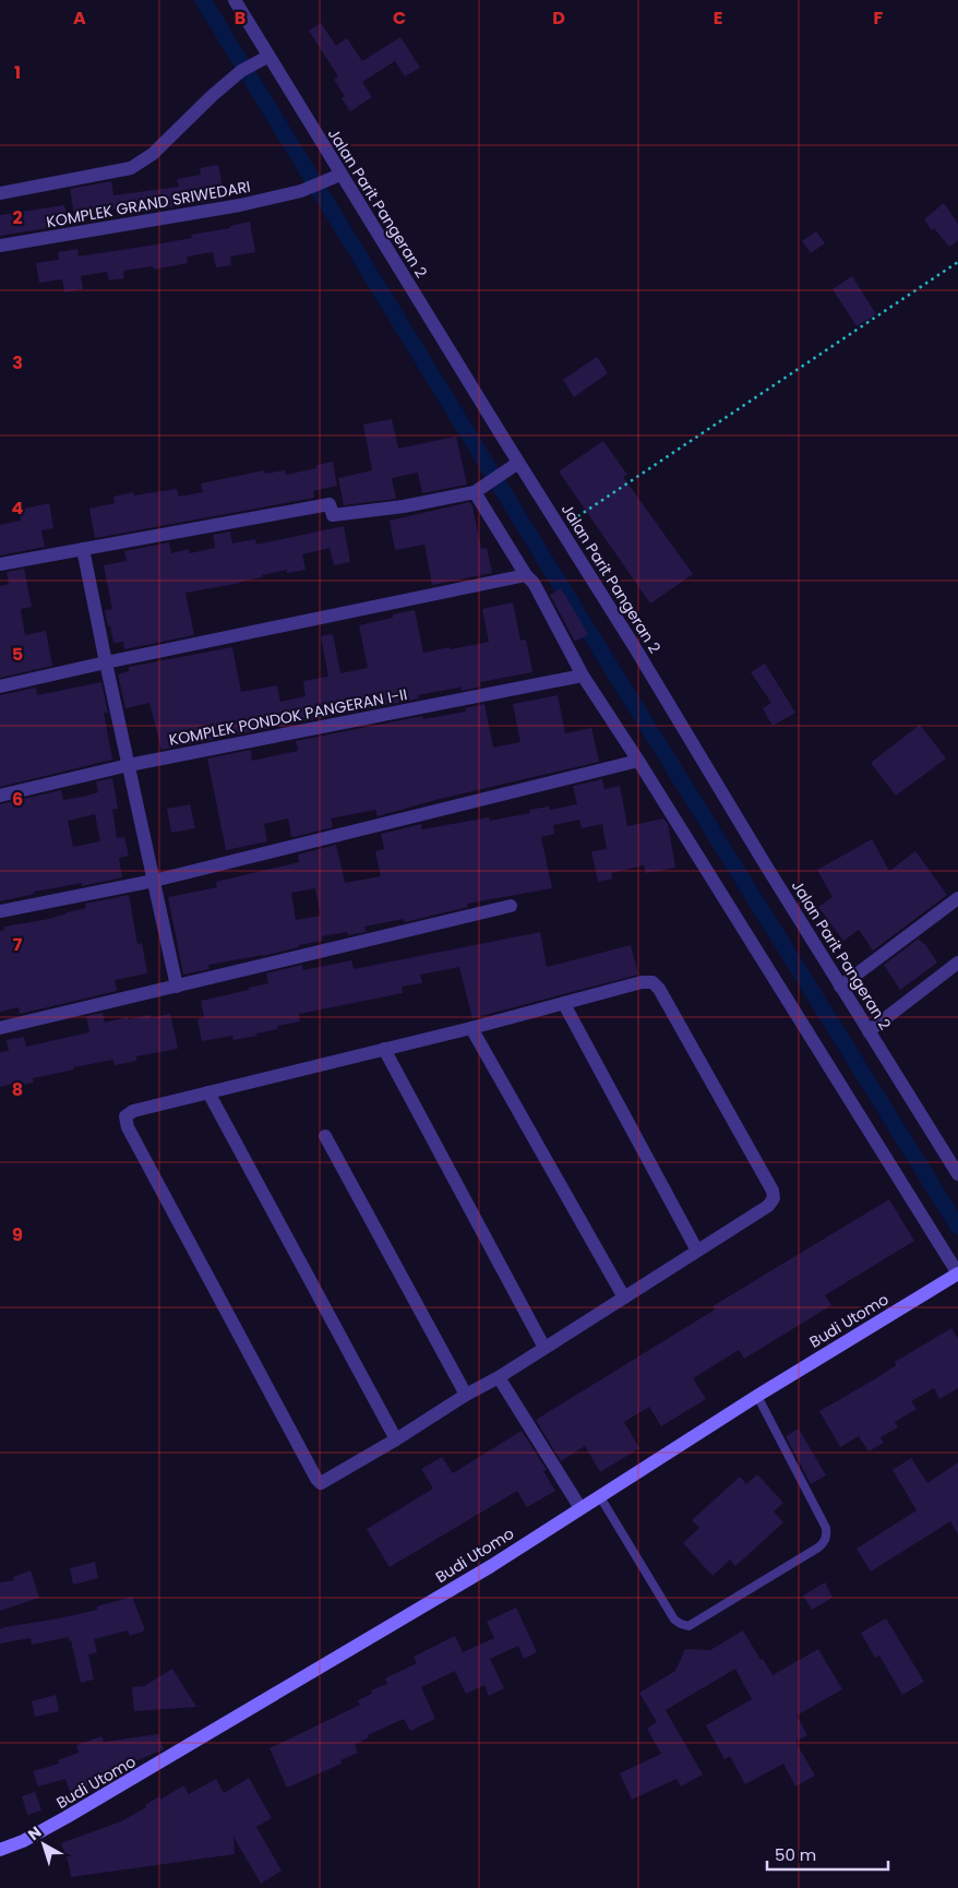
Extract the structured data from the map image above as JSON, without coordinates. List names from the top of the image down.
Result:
{
  "streets": {
    "street": [
      "Jalan Parit Pangeran 2",
      "KOMPLEK GRAND SRIWEDARI",
      "KOMPLEK PONDOK PANGERAN I-II",
      "Budi Utomo"
    ]
  },
  "crossings": [
    ["Jalan Parit Pangeran 2", "KOMPLEK GRAND SRIWEDARI"]
  ],
  "scale_bar": "50 m",
  "north": "top left",
  "grid": {
    "columns": [
      "A",
      "B",
      "C",
      "D",
      "E",
      "F"
    ],
    "rows": [
      "1",
      "2",
      "3",
      "4",
      "5",
      "6",
      "7",
      "8",
      "9"
    ]
  }
}
